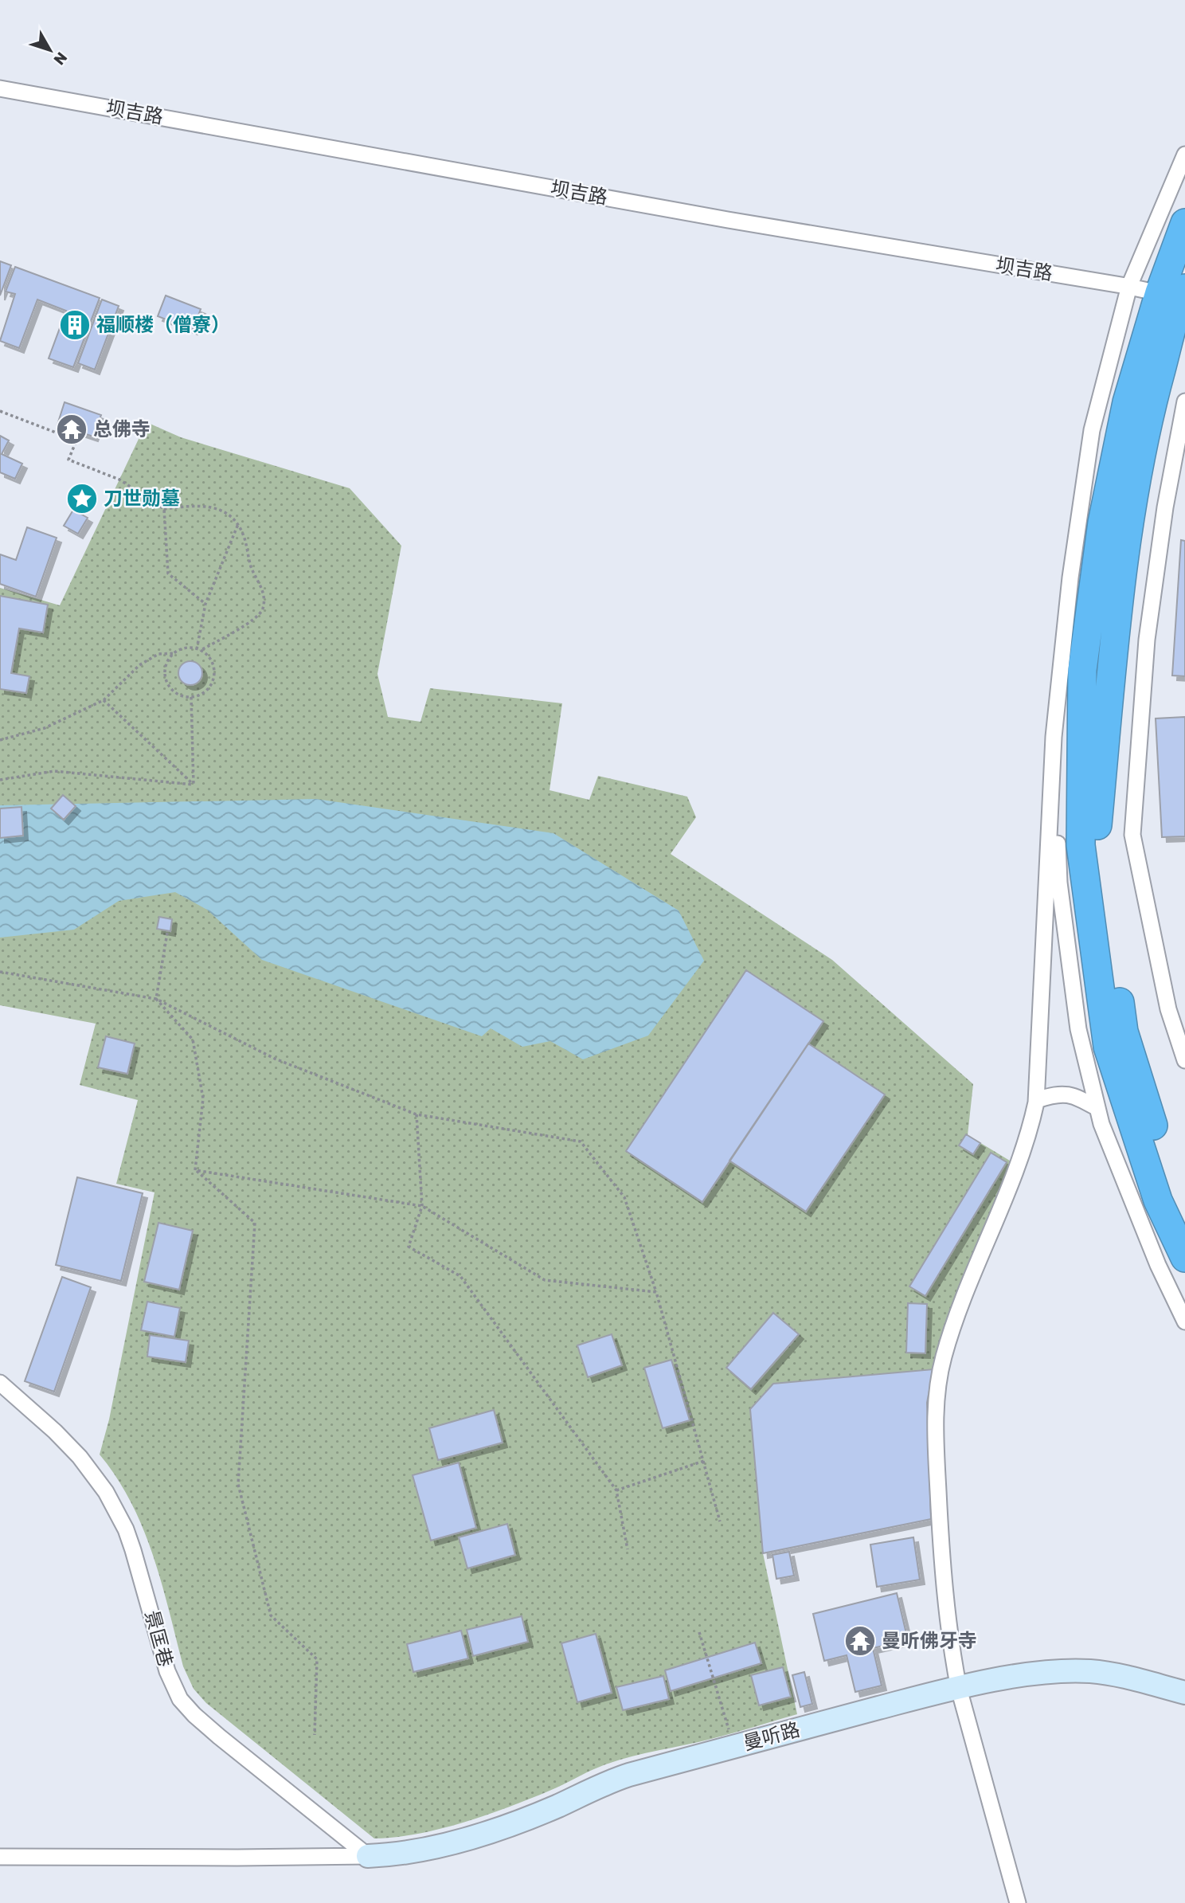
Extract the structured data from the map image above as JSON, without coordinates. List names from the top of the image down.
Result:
{
  "streets": {
    "street": ["坝吉路", "景匡巷", "曼听路"]
  },
  "crossings": [
    ["景匡巷", "曼听路"]
  ],
  "places": {
    "building": ["福顺楼（僧寮）"],
    "temple": ["总佛寺", "曼听佛牙寺"],
    "place": ["刀世勋墓"]
  },
  "north": "bottom right"
}
